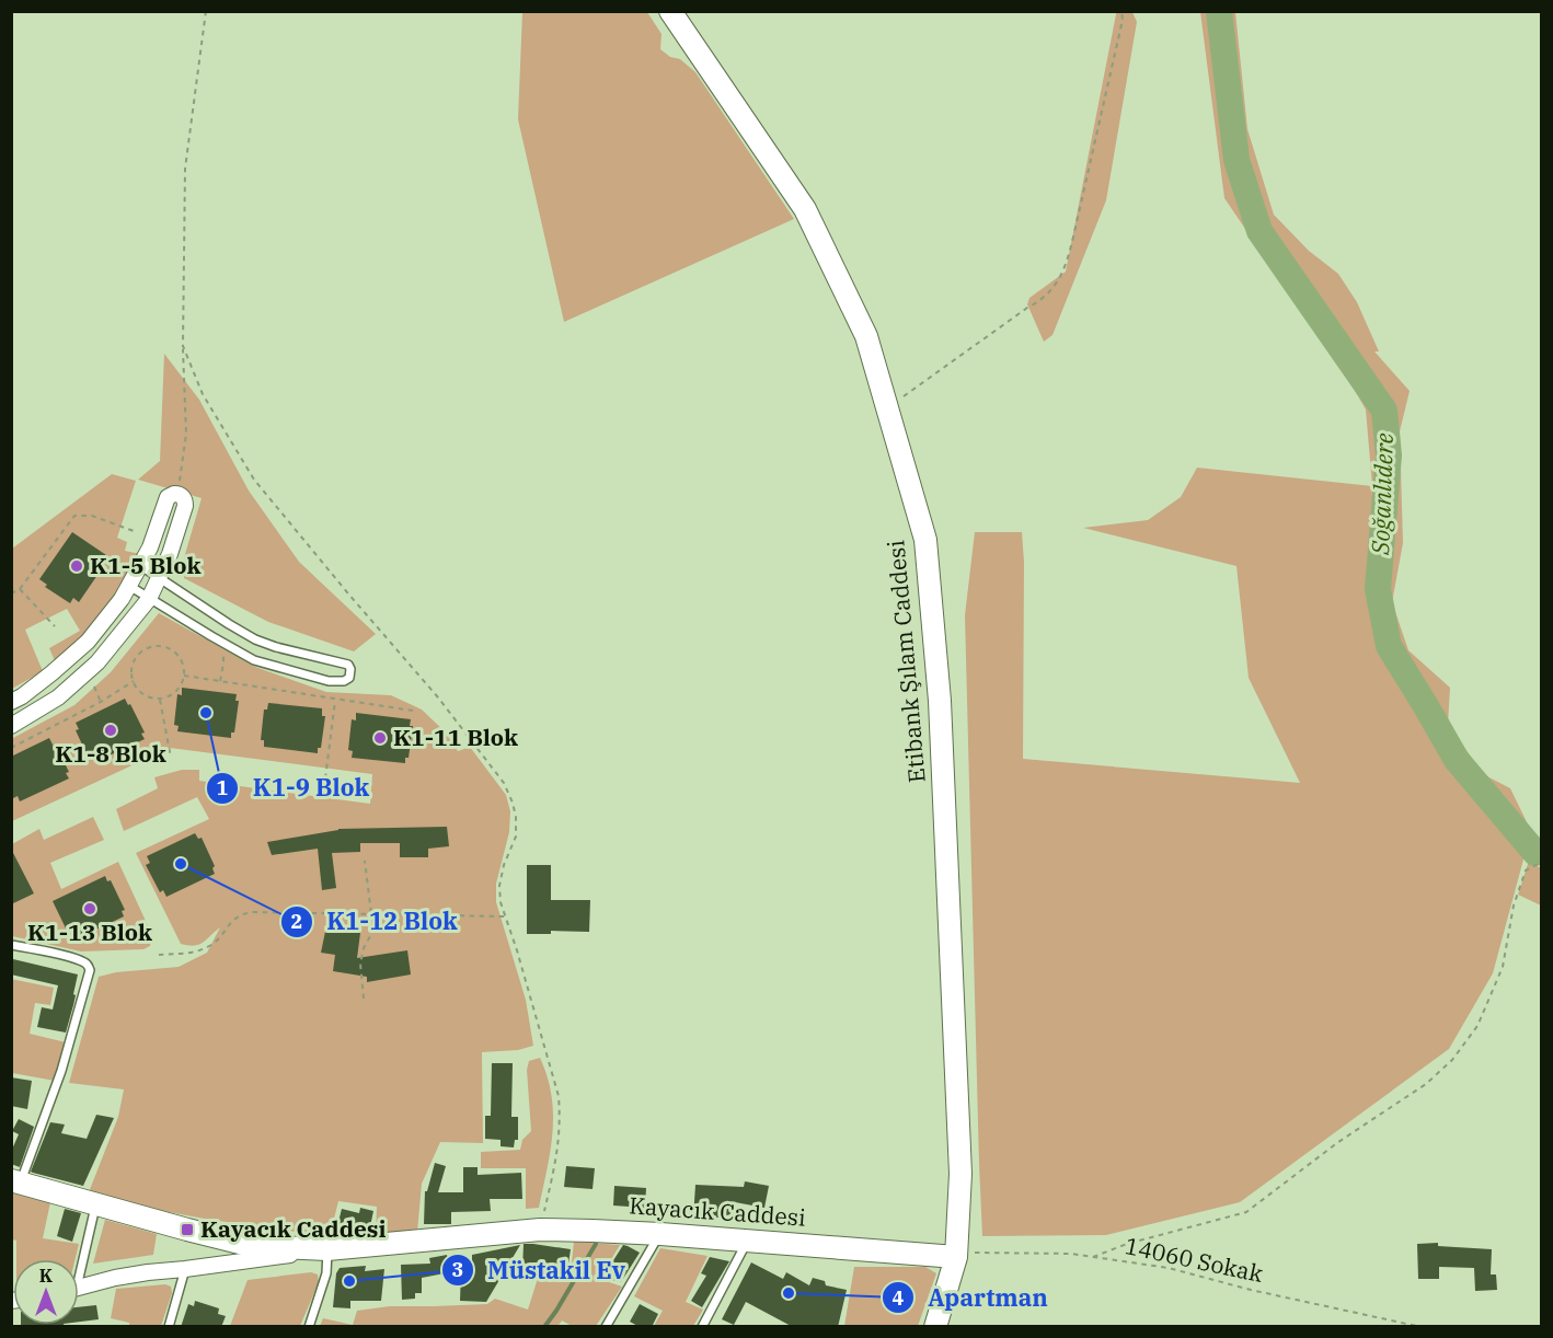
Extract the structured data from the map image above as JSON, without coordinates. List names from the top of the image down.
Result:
{
  "streets": {
    "street": ["Etibank Şılam Caddesi", "Kayacık Caddesi"],
    "path": ["14060 Sokak"]
  },
  "crossings": [
    ["Etibank Şılam Caddesi", "Kayacık Caddesi"],
    ["Etibank Şılam Caddesi", "14060 Sokak"],
    ["Kayacık Caddesi", "14060 Sokak"]
  ],
  "water": ["Soğanlıdere"],
  "places": {
    "other": [
      "K1-5 Blok",
      "K1-9 Blok",
      "K1-8 Blok",
      "K1-11 Blok",
      "K1-12 Blok",
      "K1-13 Blok",
      "Müstakil Ev",
      "Apartman"
    ],
    "transit": ["Kayacık Caddesi"]
  },
  "north": "top"
}
